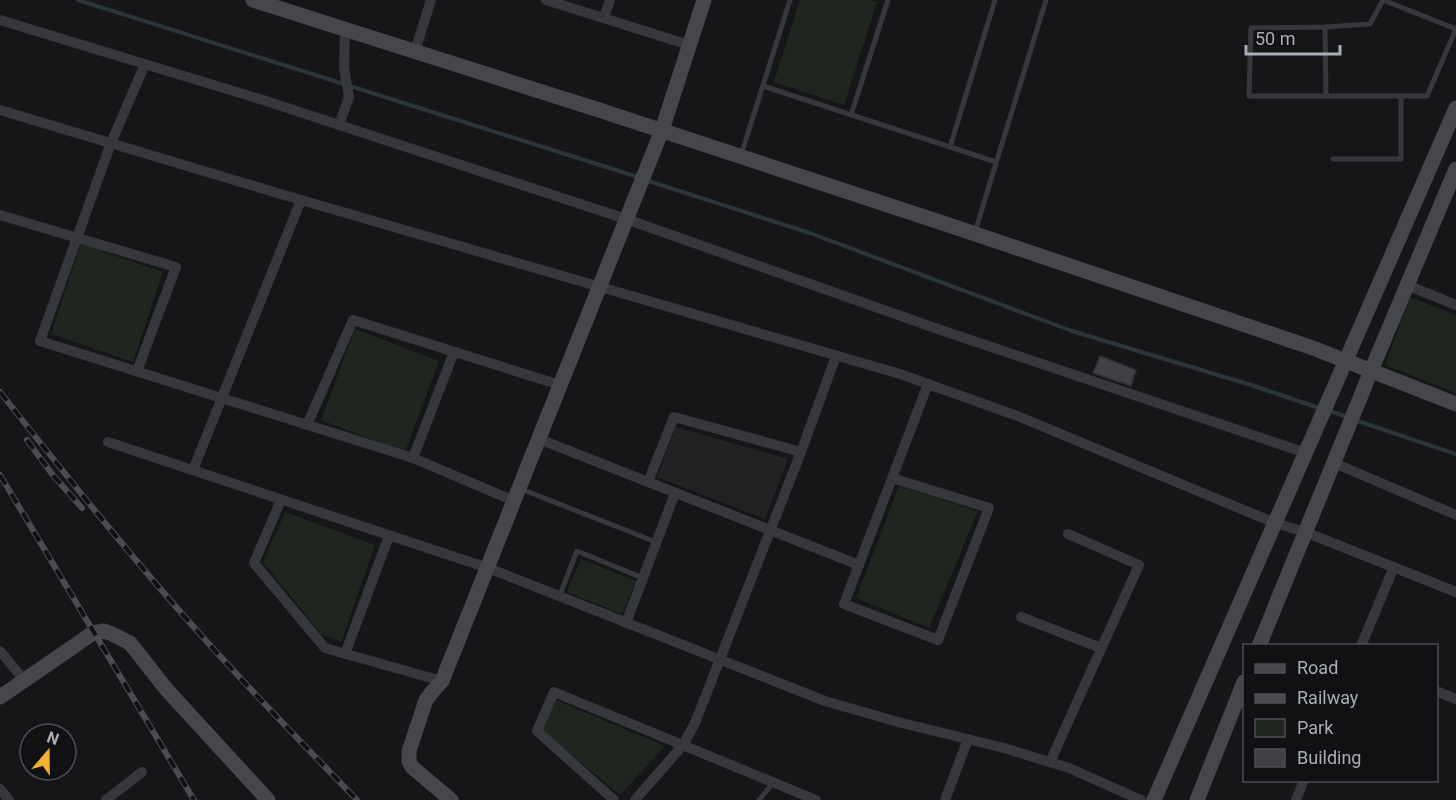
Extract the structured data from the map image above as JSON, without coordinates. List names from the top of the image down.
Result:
{
  "legend": [
    "Road",
    "Railway",
    "Park",
    "Building"
  ],
  "scale_bar": "50 m",
  "north": "top"
}
